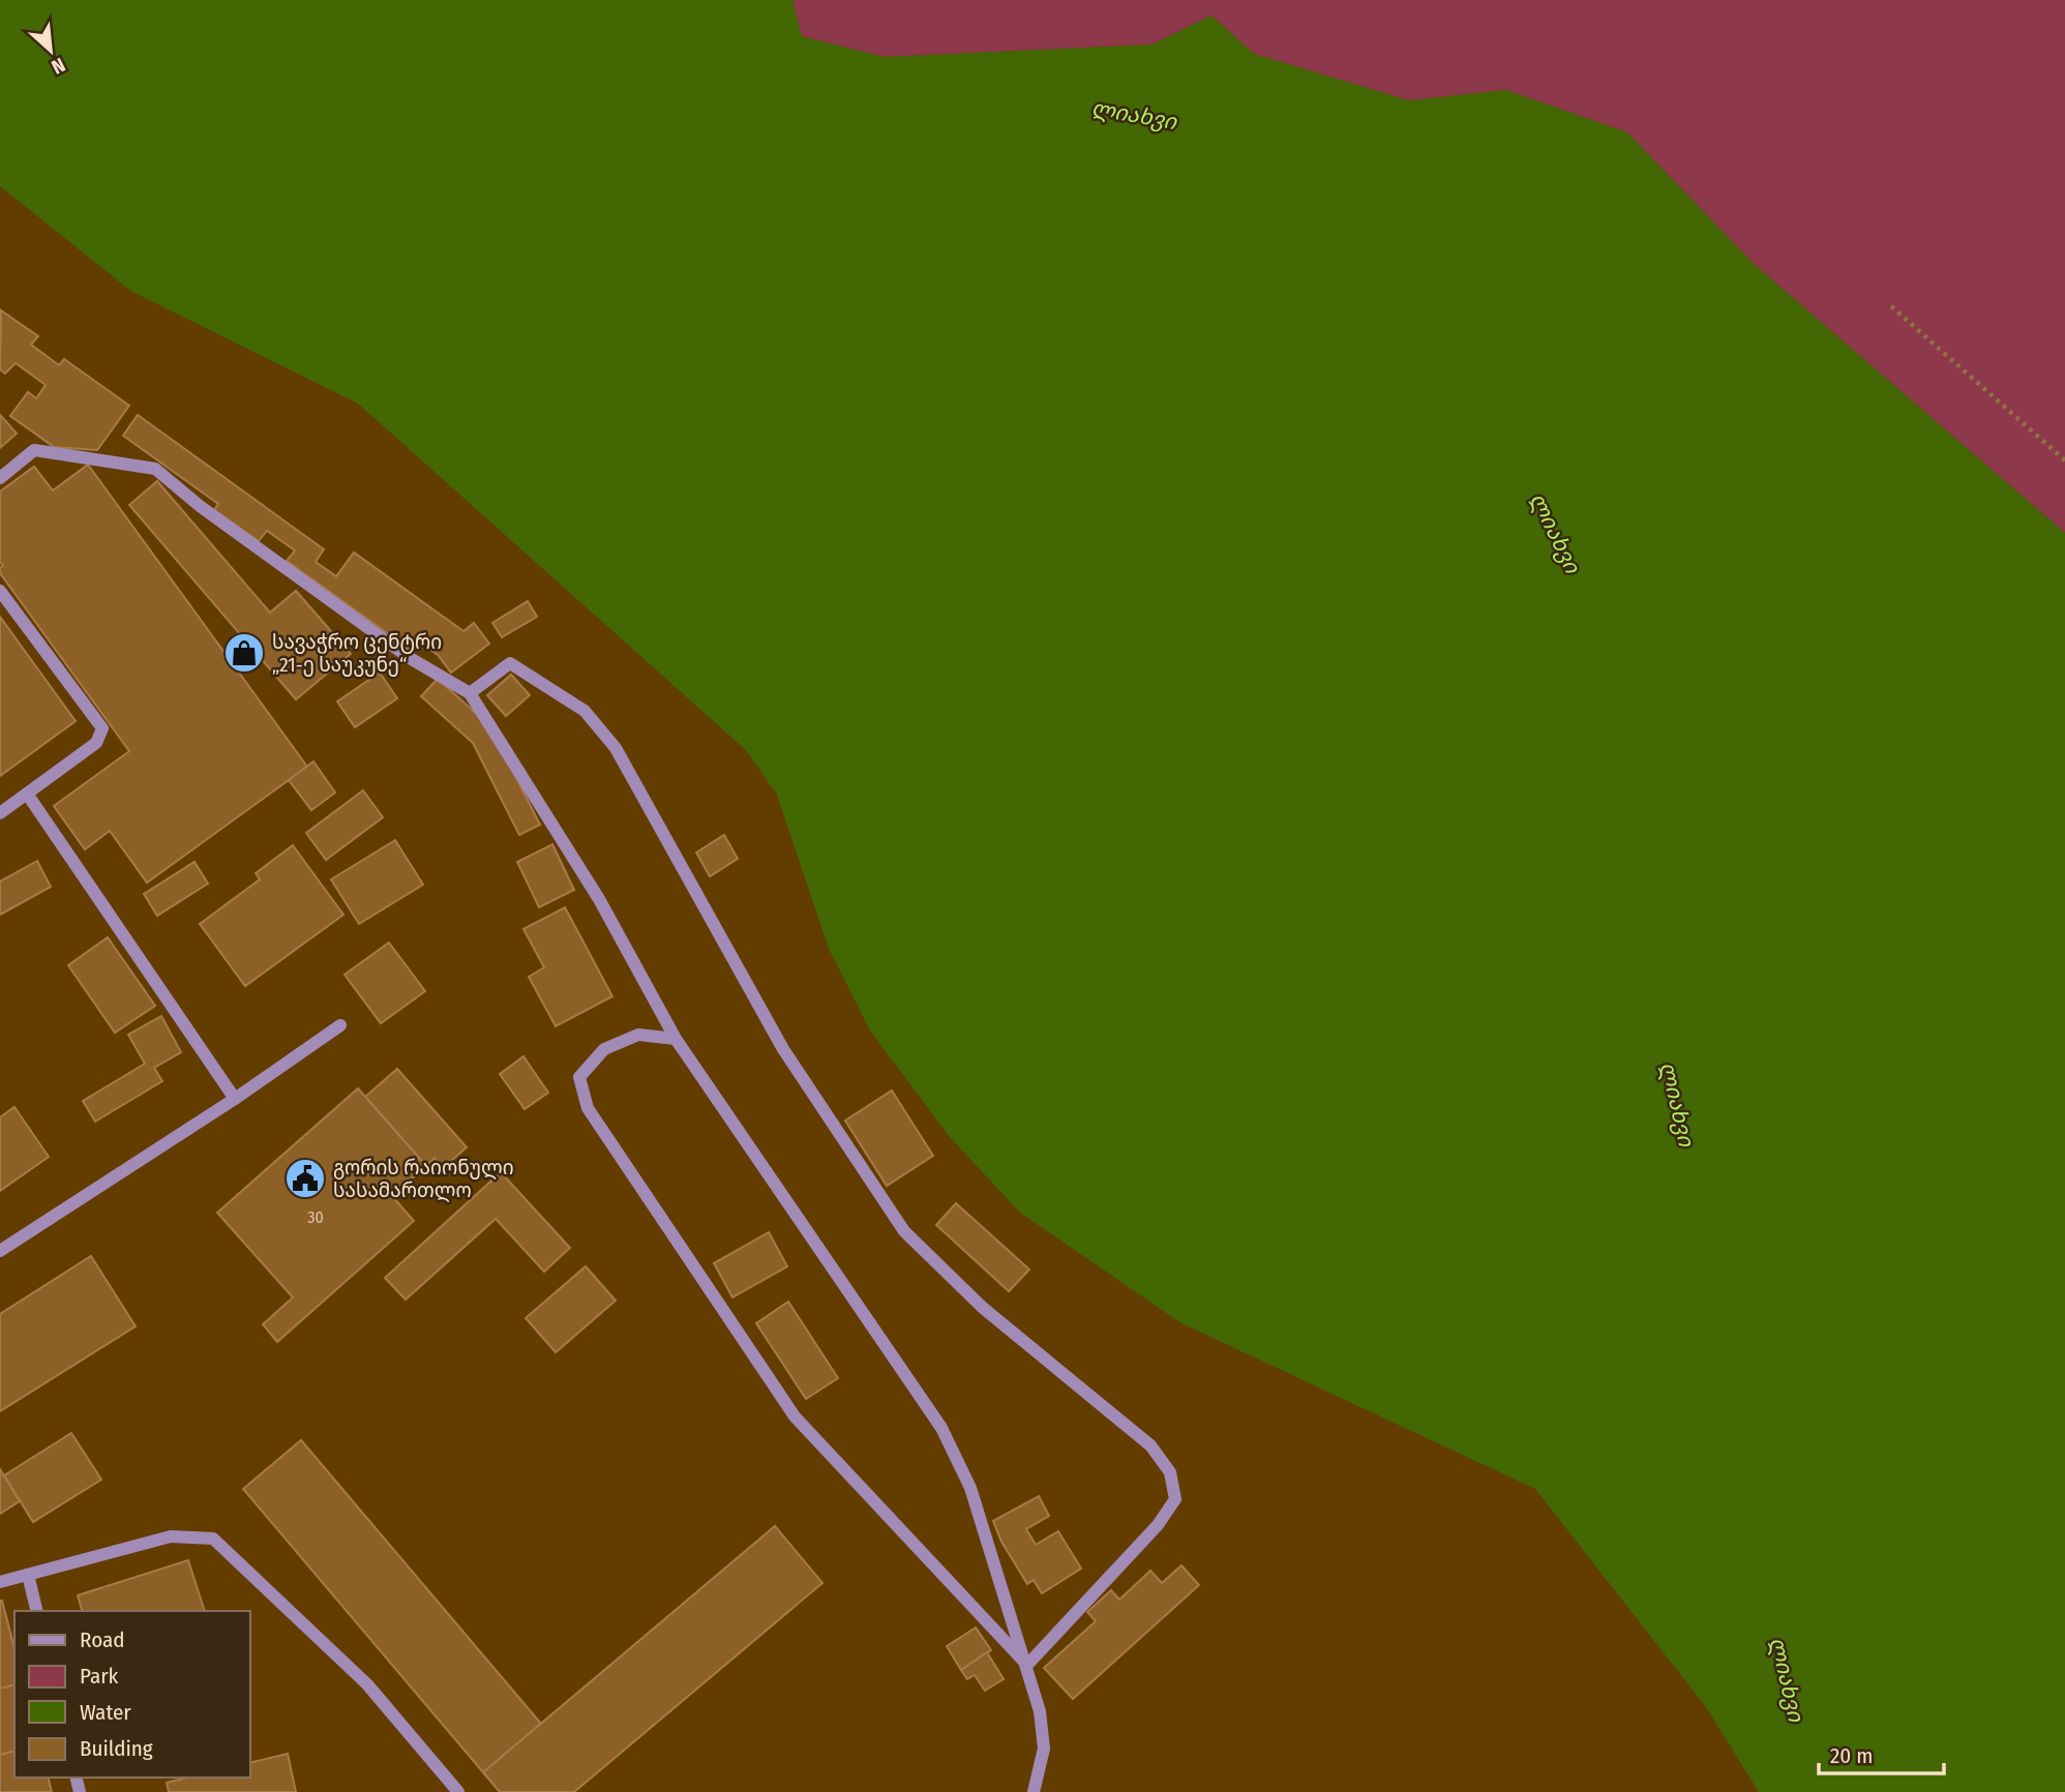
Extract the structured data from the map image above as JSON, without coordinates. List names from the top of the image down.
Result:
{
  "water": ["ლიახვი"],
  "places": {
    "shop": ["სავაჭრო ცენტრი „21-ე საუკუნე“"],
    "public building": ["გორის რაიონული სასამართლო"]
  },
  "house_numbers": ["30"],
  "legend": [
    "Road",
    "Park",
    "Water",
    "Building"
  ],
  "scale_bar": "20 m",
  "north": "bottom right"
}
